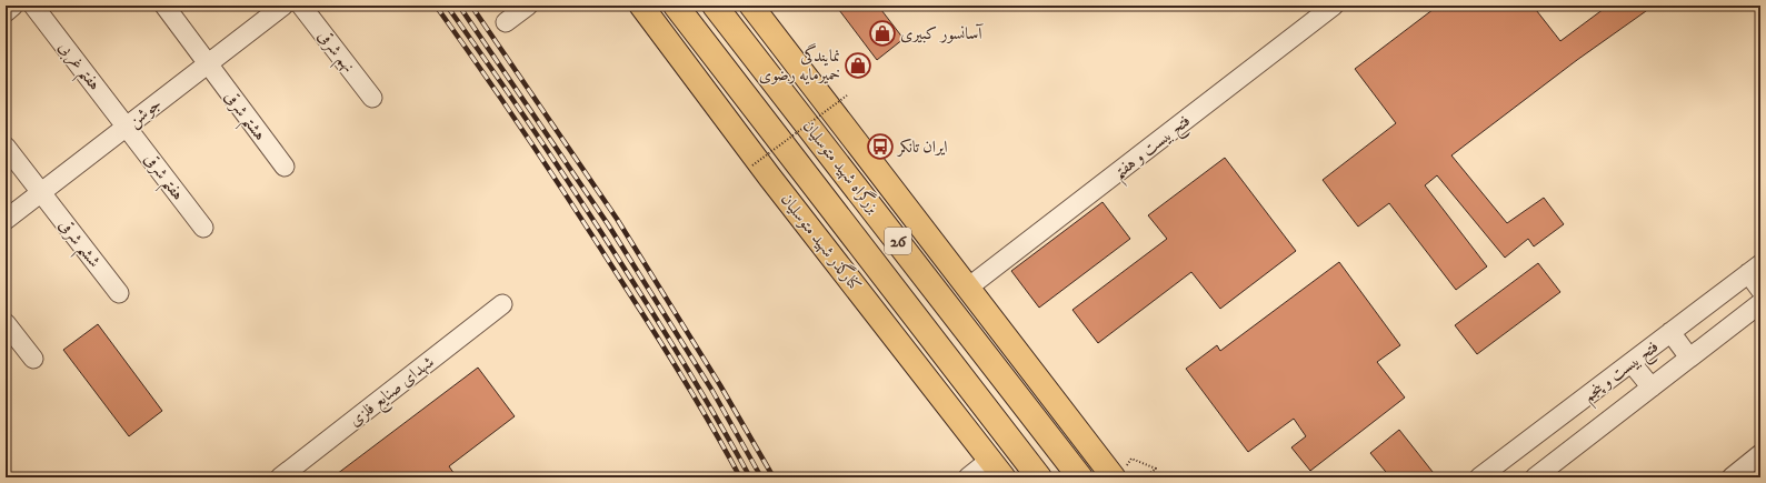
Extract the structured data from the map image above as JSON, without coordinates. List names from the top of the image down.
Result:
{
  "streets": {
    "highway": ["بزرگراه شهید متوسلیان", "26"],
    "main road": ["کنارگذر شهید متوسلیان"],
    "street": [
      "نهم شرقی",
      "هفتم غربی",
      "جوشن",
      "هشتم شرقی",
      "فتح بیست و هفتم",
      "هفتم شرقی",
      "ششم شرقی",
      "فتح بیست و پنجم",
      "شهدای صنایع فلزی"
    ]
  },
  "crossings": [
    ["هفتم غربی", "جوشن"],
    ["هفتم غربی", "هفتم شرقی"],
    ["جوشن", "هشتم شرقی"],
    ["جوشن", "هفتم شرقی"],
    ["جوشن", "ششم شرقی"]
  ],
  "places": {
    "shop": ["آسانسور کبیری", "نمایندگی خمیرمایه رضوی"],
    "bus stop": ["ایران تانکر"]
  }
}
